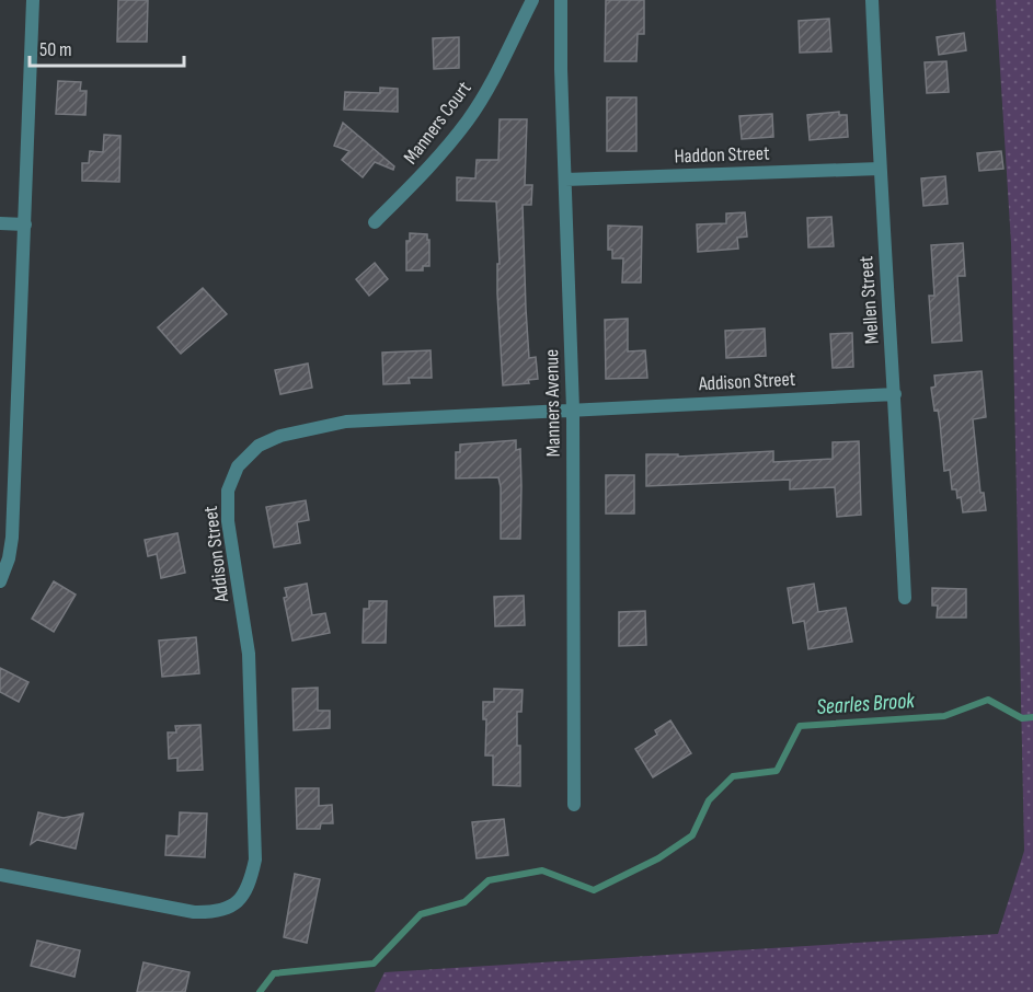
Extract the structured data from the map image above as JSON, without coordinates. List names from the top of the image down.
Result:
{
  "streets": {
    "street": [
      "Manners Court",
      "Haddon Street",
      "Mellen Street",
      "Addison Street",
      "Manners Avenue"
    ]
  },
  "crossings": [
    ["Haddon Street", "Mellen Street"],
    ["Haddon Street", "Manners Avenue"],
    ["Mellen Street", "Addison Street"],
    ["Addison Street", "Manners Avenue"]
  ],
  "water": ["Searles Brook"],
  "scale_bar": "50 m"
}
